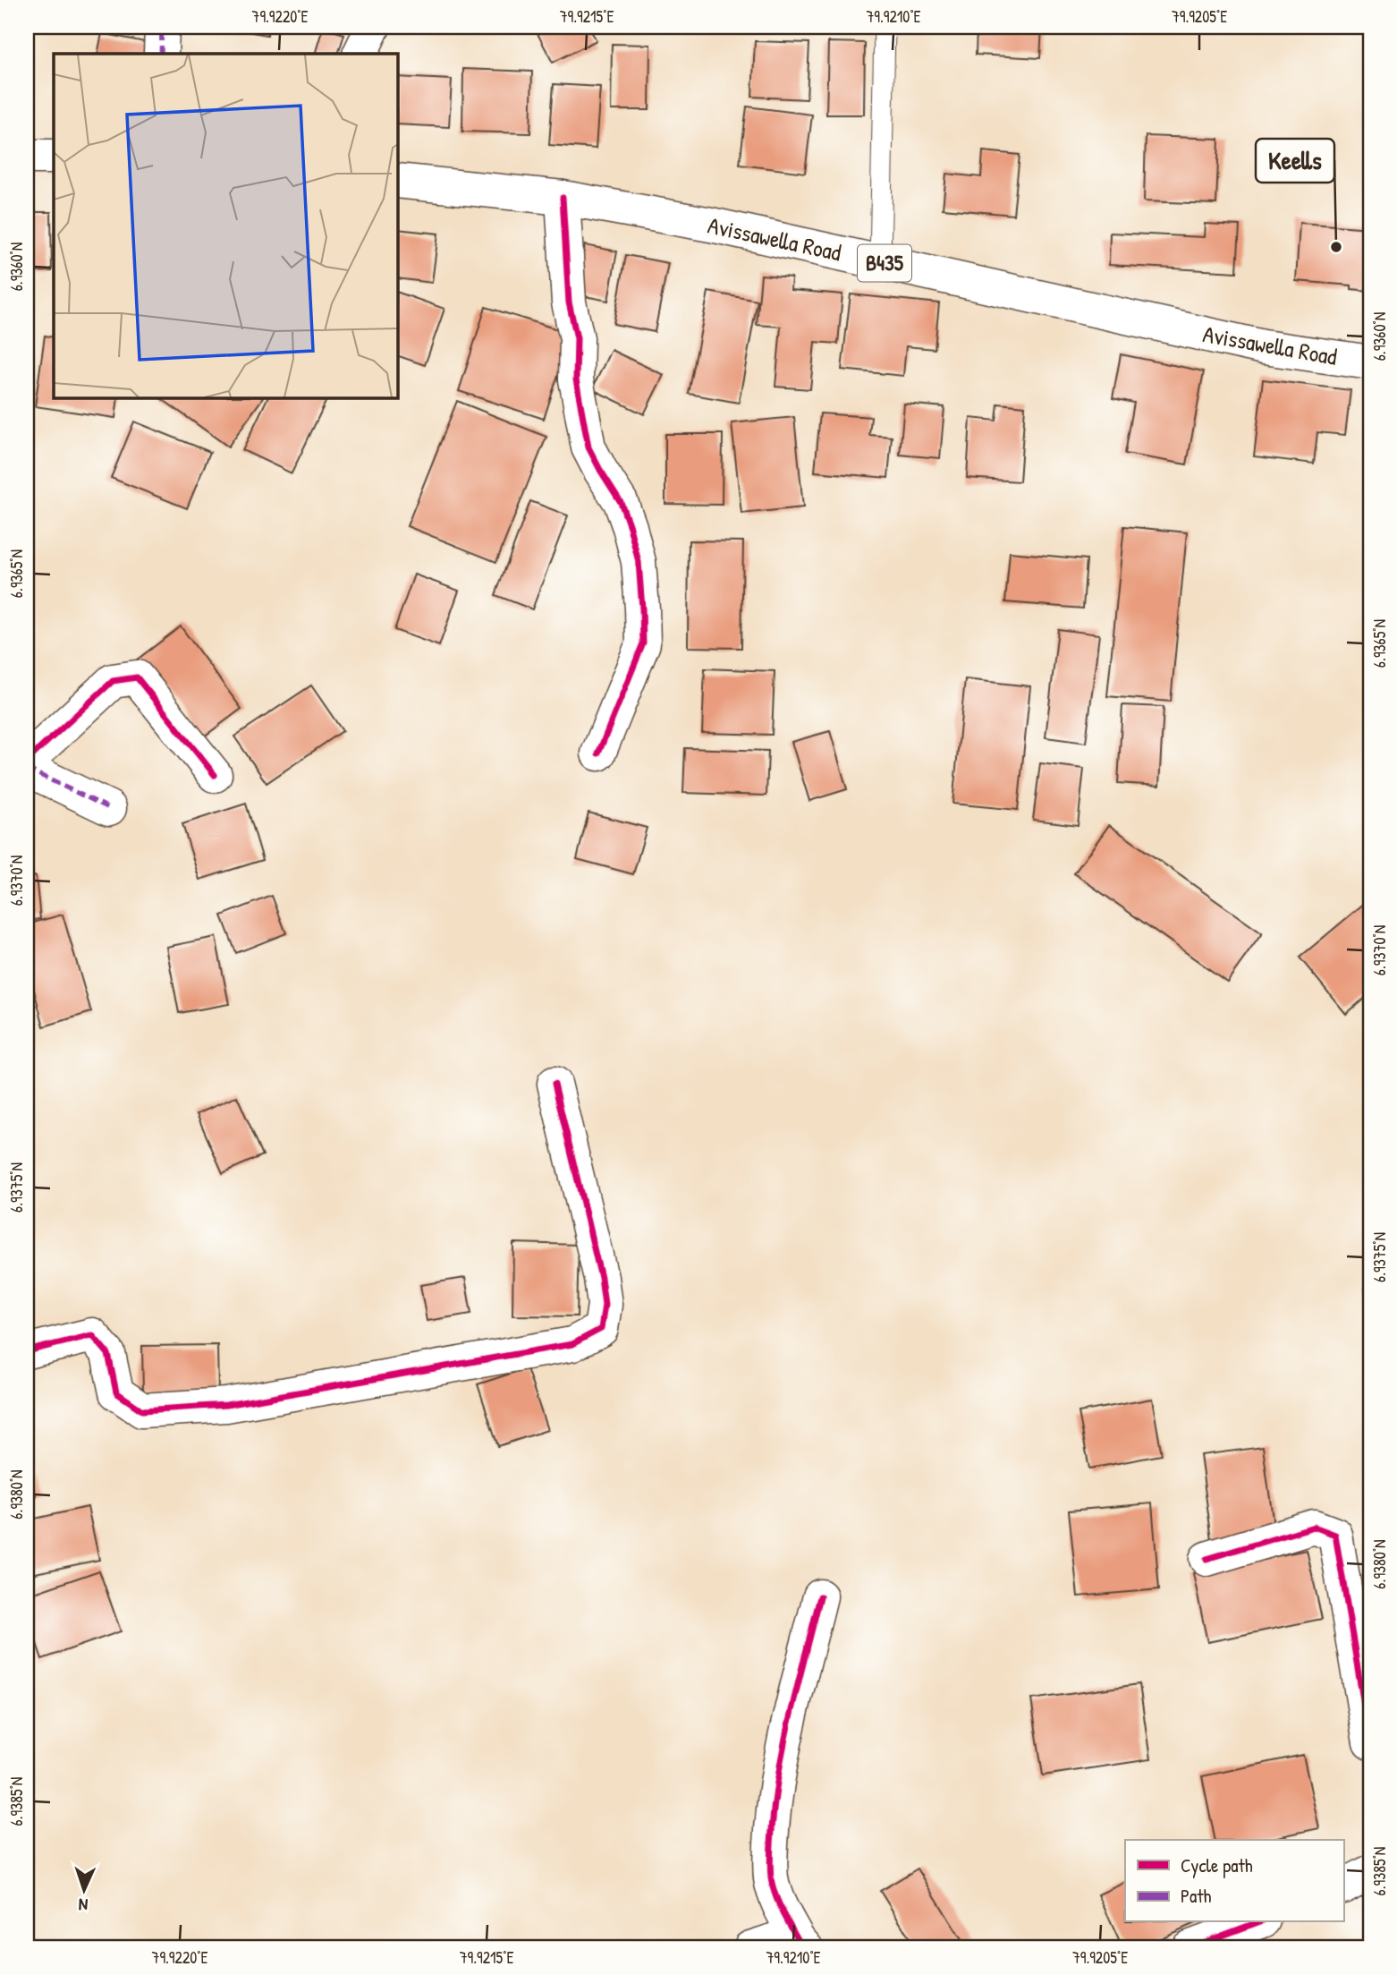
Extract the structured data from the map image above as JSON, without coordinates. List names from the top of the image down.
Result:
{
  "streets": {
    "street": ["Avissawella Road", "B435"]
  },
  "places": ["Keells"],
  "legend": ["Cycle path", "Path"],
  "north": "bottom",
  "coordinates": [
    "79.9220°E",
    "79.9215°E",
    "79.9210°E",
    "79.9205°E",
    "6.9360°N",
    "6.9365°N",
    "6.9370°N",
    "6.9375°N",
    "6.9380°N",
    "6.9385°N"
  ]
}
